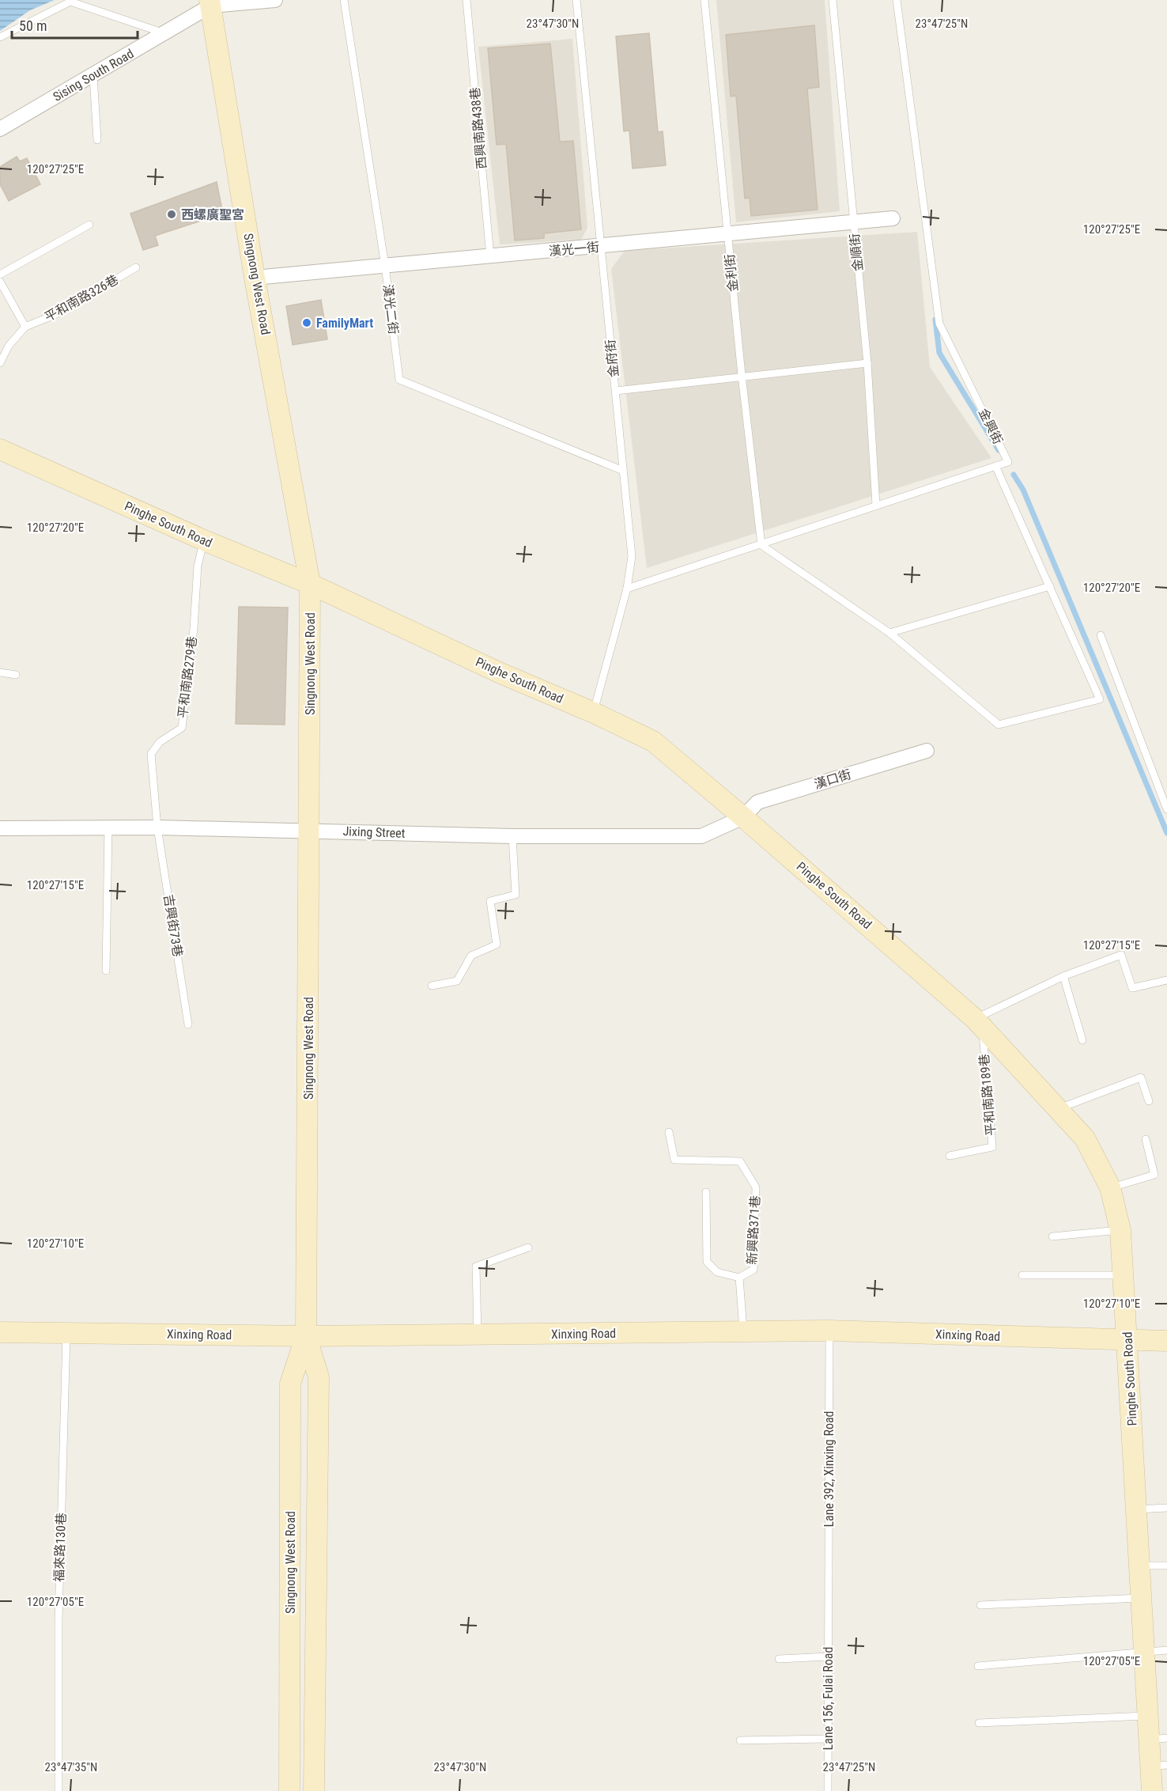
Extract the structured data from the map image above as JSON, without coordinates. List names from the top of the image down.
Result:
{
  "streets": {
    "main road": ["Singnong West Road", "Pinghe South Road", "Xinxing Road"],
    "street": [
      "Sising South Road",
      "漢光一街",
      "漢口街",
      "Jixing Street"
    ],
    "lane": [
      "西興南路438巷",
      "金順街",
      "金利街",
      "平和南路326巷",
      "漢光二街",
      "金府街",
      "金興街",
      "平和南路279巷",
      "吉興街73巷",
      "平和南路189巷",
      "新興路371巷",
      "Lane 392, Xinxing Road",
      "福來路130巷",
      "Lane 156, Fulai Road"
    ]
  },
  "crossings": [
    ["Sising South Road", "Singnong West Road"],
    ["西興南路438巷", "漢光一街"],
    ["漢光一街", "金順街"],
    ["漢光一街", "金利街"],
    ["漢光一街", "Singnong West Road"],
    ["漢光一街", "漢光二街"],
    ["漢光一街", "金府街"],
    ["金順街", "金興街"],
    ["金利街", "金興街"],
    ["Singnong West Road", "Pinghe South Road"],
    ["Singnong West Road", "Jixing Street"],
    ["Singnong West Road", "Xinxing Road"],
    ["漢光二街", "金府街"],
    ["金府街", "金興街"],
    ["金府街", "Pinghe South Road"],
    ["Pinghe South Road", "平和南路279巷"],
    ["Pinghe South Road", "漢口街"],
    ["Pinghe South Road", "Jixing Street"],
    ["Pinghe South Road", "平和南路189巷"],
    ["Pinghe South Road", "Xinxing Road"],
    ["平和南路279巷", "Jixing Street"],
    ["平和南路279巷", "吉興街73巷"],
    ["漢口街", "Jixing Street"],
    ["Jixing Street", "吉興街73巷"],
    ["新興路371巷", "Xinxing Road"],
    ["Xinxing Road", "Lane 392, Xinxing Road"],
    ["Xinxing Road", "福來路130巷"],
    ["Lane 392, Xinxing Road", "Lane 156, Fulai Road"]
  ],
  "places": ["西螺廣聖宮", "FamilyMart"],
  "scale_bar": "50 m",
  "coordinates": [
    "23°47'30\"N",
    "23°47'25\"N",
    "120°27'25\"E",
    "120°27'20\"E",
    "120°27'15\"E",
    "120°27'10\"E",
    "120°27'05\"E",
    "23°47'35\"N"
  ]
}
